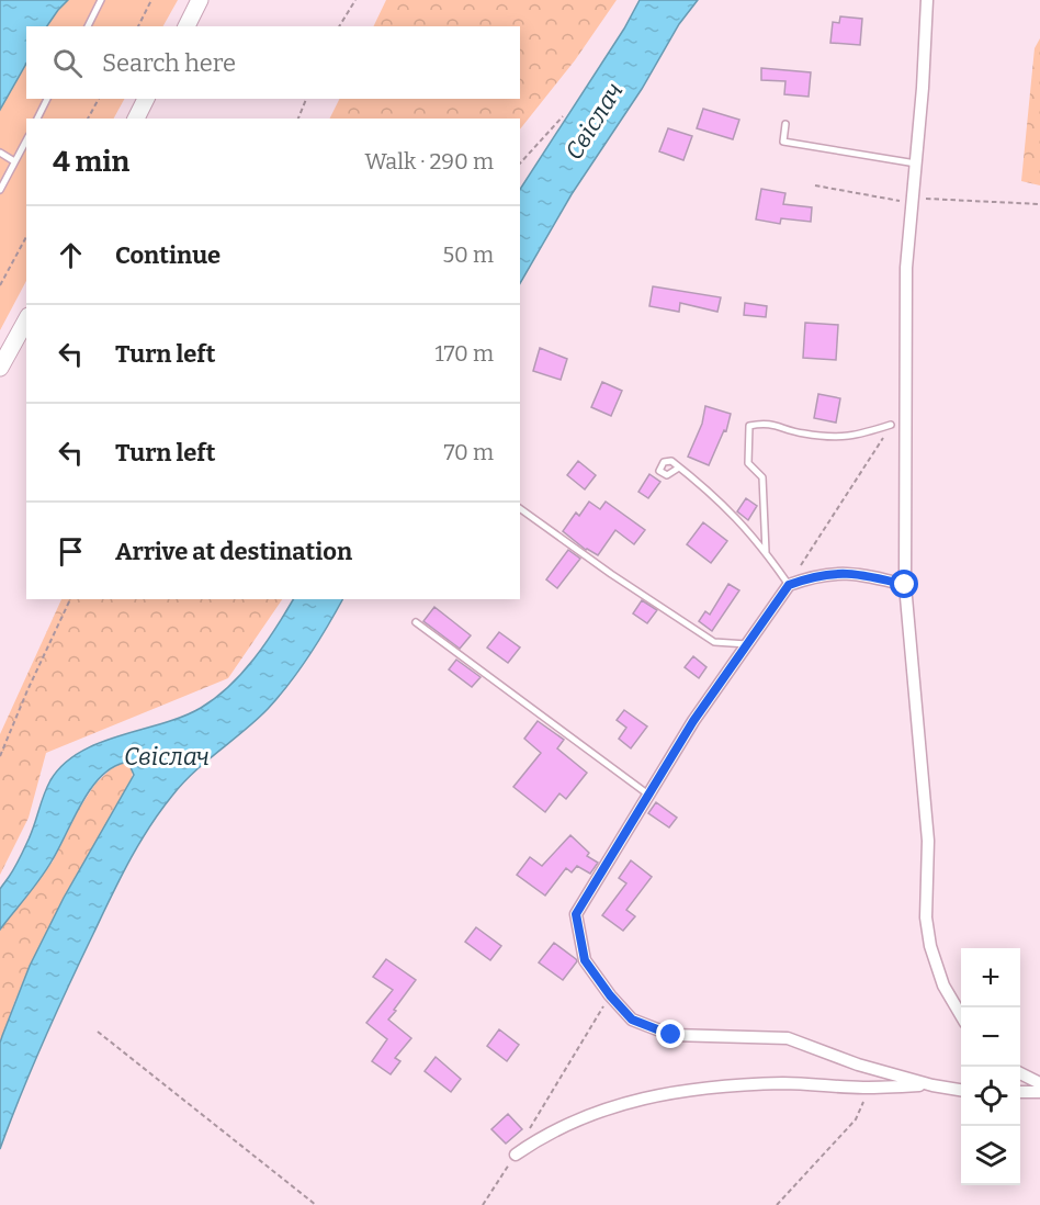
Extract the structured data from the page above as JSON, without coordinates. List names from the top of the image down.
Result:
{
  "water": ["Свіслач"],
  "page": {
    "search": "Search here",
    "heading": ["4 min", "Walk · 290 m"],
    "list": [
      ["Continue", "50 m"],
      ["Turn left", "170 m"],
      ["Turn left", "70 m"],
      "Arrive at destination"
    ],
    "map_buttons": ["+", "−"]
  }
}
